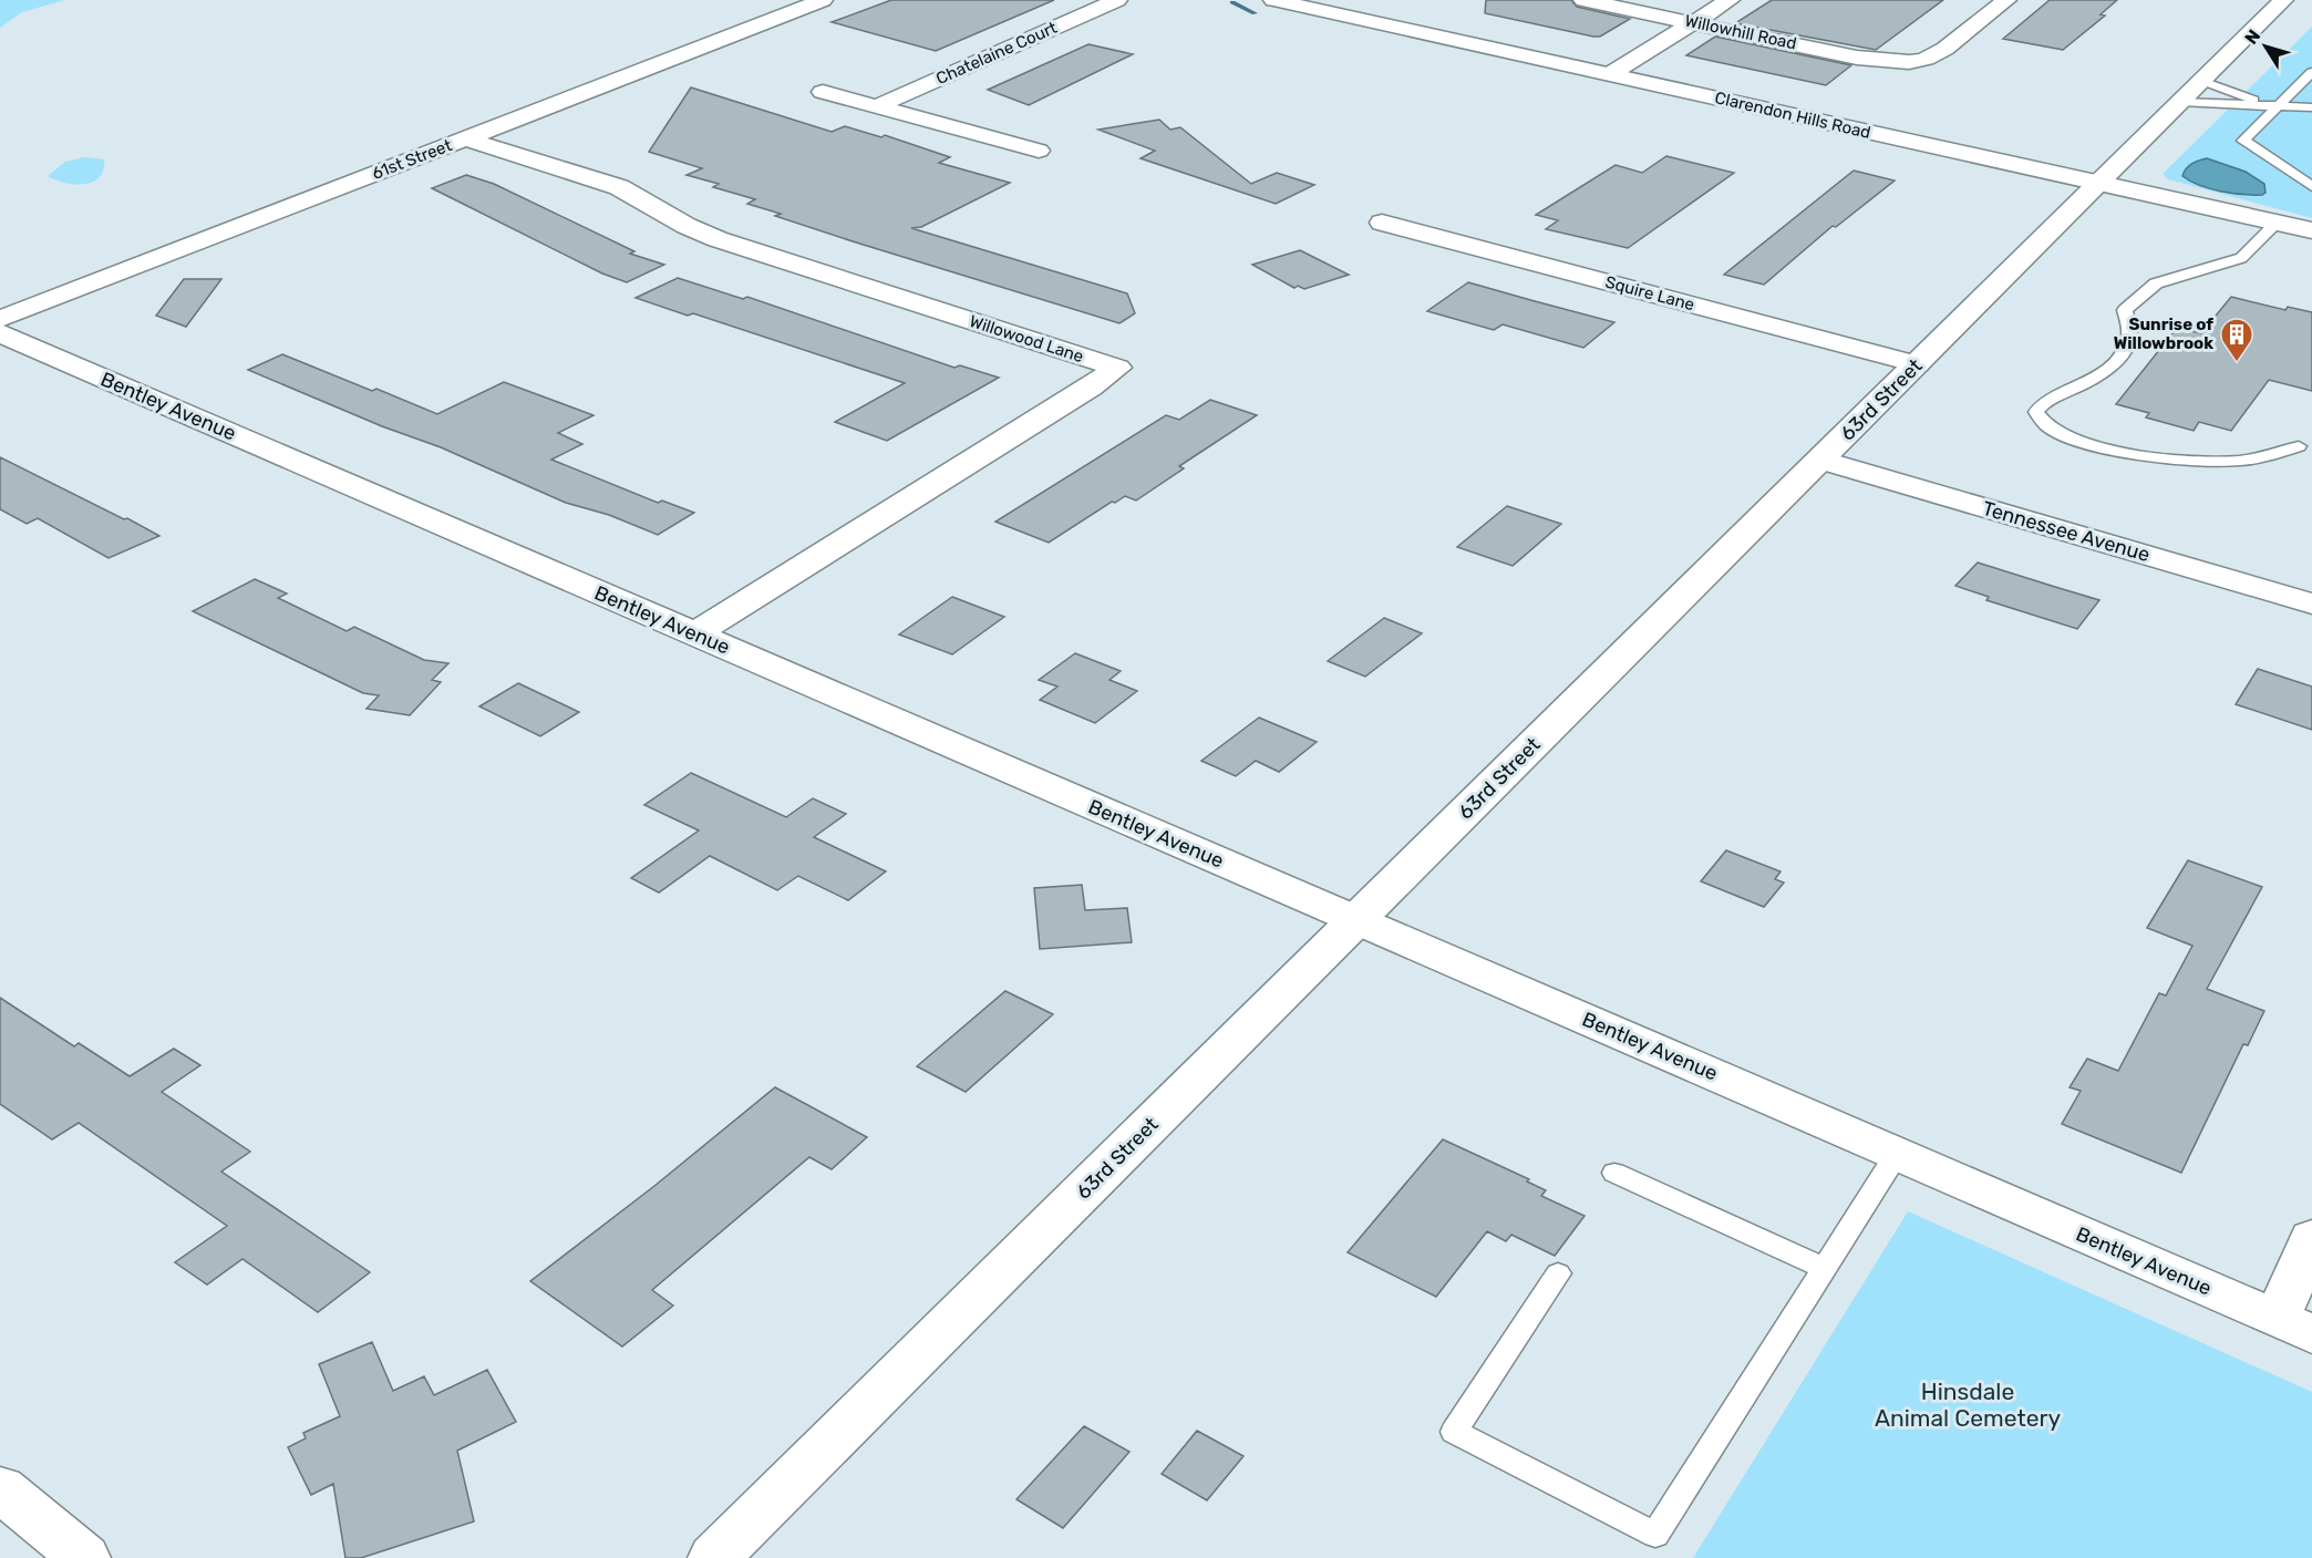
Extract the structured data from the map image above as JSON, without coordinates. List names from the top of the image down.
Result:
{
  "streets": {
    "street": [
      "Willowhill Road",
      "Chatelaine Court",
      "Clarendon Hills Road",
      "61st Street",
      "Squire Lane",
      "Willowood Lane",
      "63rd Street",
      "Bentley Avenue",
      "Tennessee Avenue"
    ]
  },
  "crossings": [
    ["Clarendon Hills Road", "63rd Street"],
    ["61st Street", "Willowood Lane"],
    ["Squire Lane", "63rd Street"],
    ["Willowood Lane", "Bentley Avenue"],
    ["63rd Street", "Bentley Avenue"],
    ["63rd Street", "Tennessee Avenue"]
  ],
  "parks": ["Hinsdale Animal Cemetery"],
  "places": {
    "building": ["Sunrise of Willowbrook"]
  },
  "north": "top left"
}
